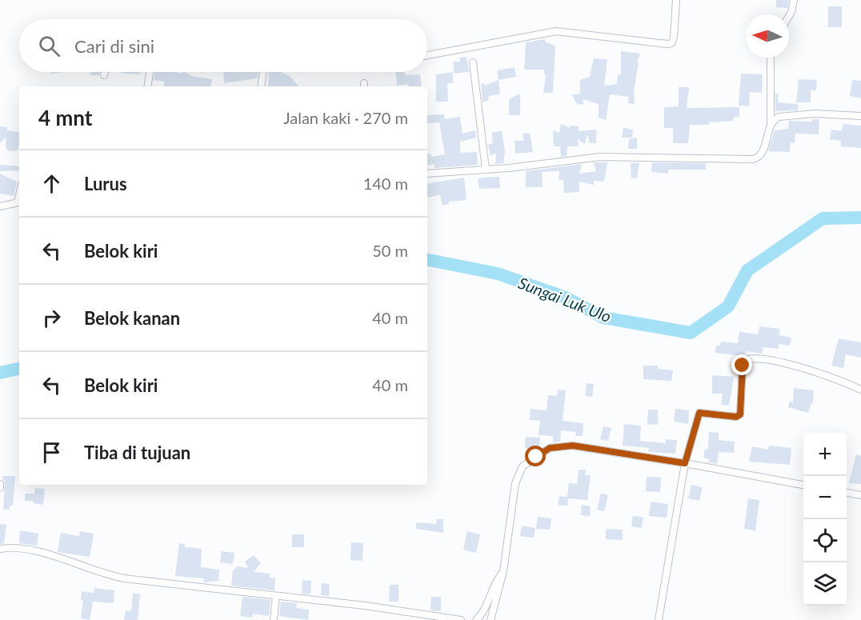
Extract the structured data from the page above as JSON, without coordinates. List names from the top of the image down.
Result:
{
  "water": ["Sungai Luk Ulo"],
  "north": "left",
  "page": {
    "search": "Cari di sini",
    "heading": ["4 mnt", "Jalan kaki · 270 m"],
    "list": [
      ["Lurus", "140 m"],
      ["Belok kiri", "50 m"],
      ["Belok kanan", "40 m"],
      ["Belok kiri", "40 m"],
      "Tiba di tujuan"
    ],
    "map_buttons": ["+", "−"]
  }
}
